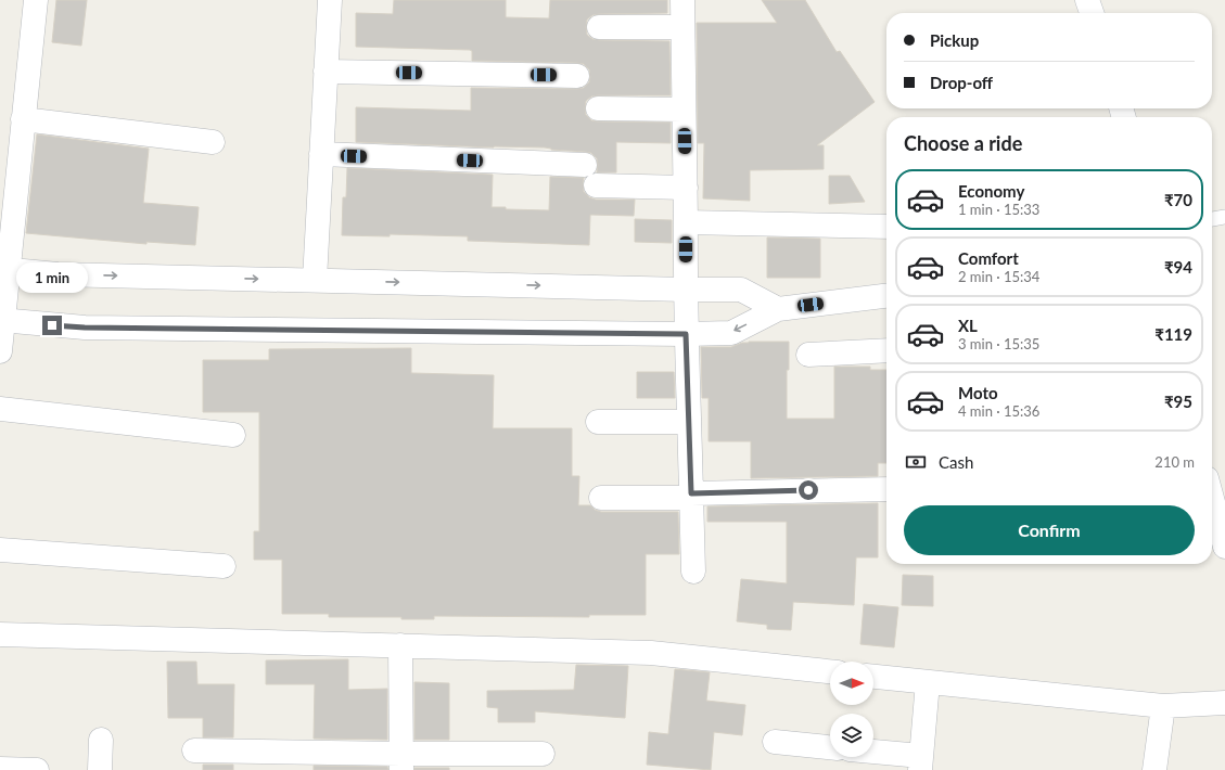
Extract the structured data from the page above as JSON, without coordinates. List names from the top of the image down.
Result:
{
  "north": "right",
  "page": {
    "banner": ["Pickup", "Drop-off"],
    "heading": "Choose a ride",
    "list": [
      {
        "name": "Economy",
        "note": "1 min · 15:33",
        "value": "₹70"
      },
      {
        "name": "Comfort",
        "note": "2 min · 15:34",
        "value": "₹94"
      },
      {
        "name": "XL",
        "note": "3 min · 15:35",
        "value": "₹119"
      },
      {
        "name": "Moto",
        "note": "4 min · 15:36",
        "value": "₹95"
      }
    ],
    "bubble": "1 min",
    "pay": ["Cash", "210 m"],
    "buttons": "Confirm"
  }
}
